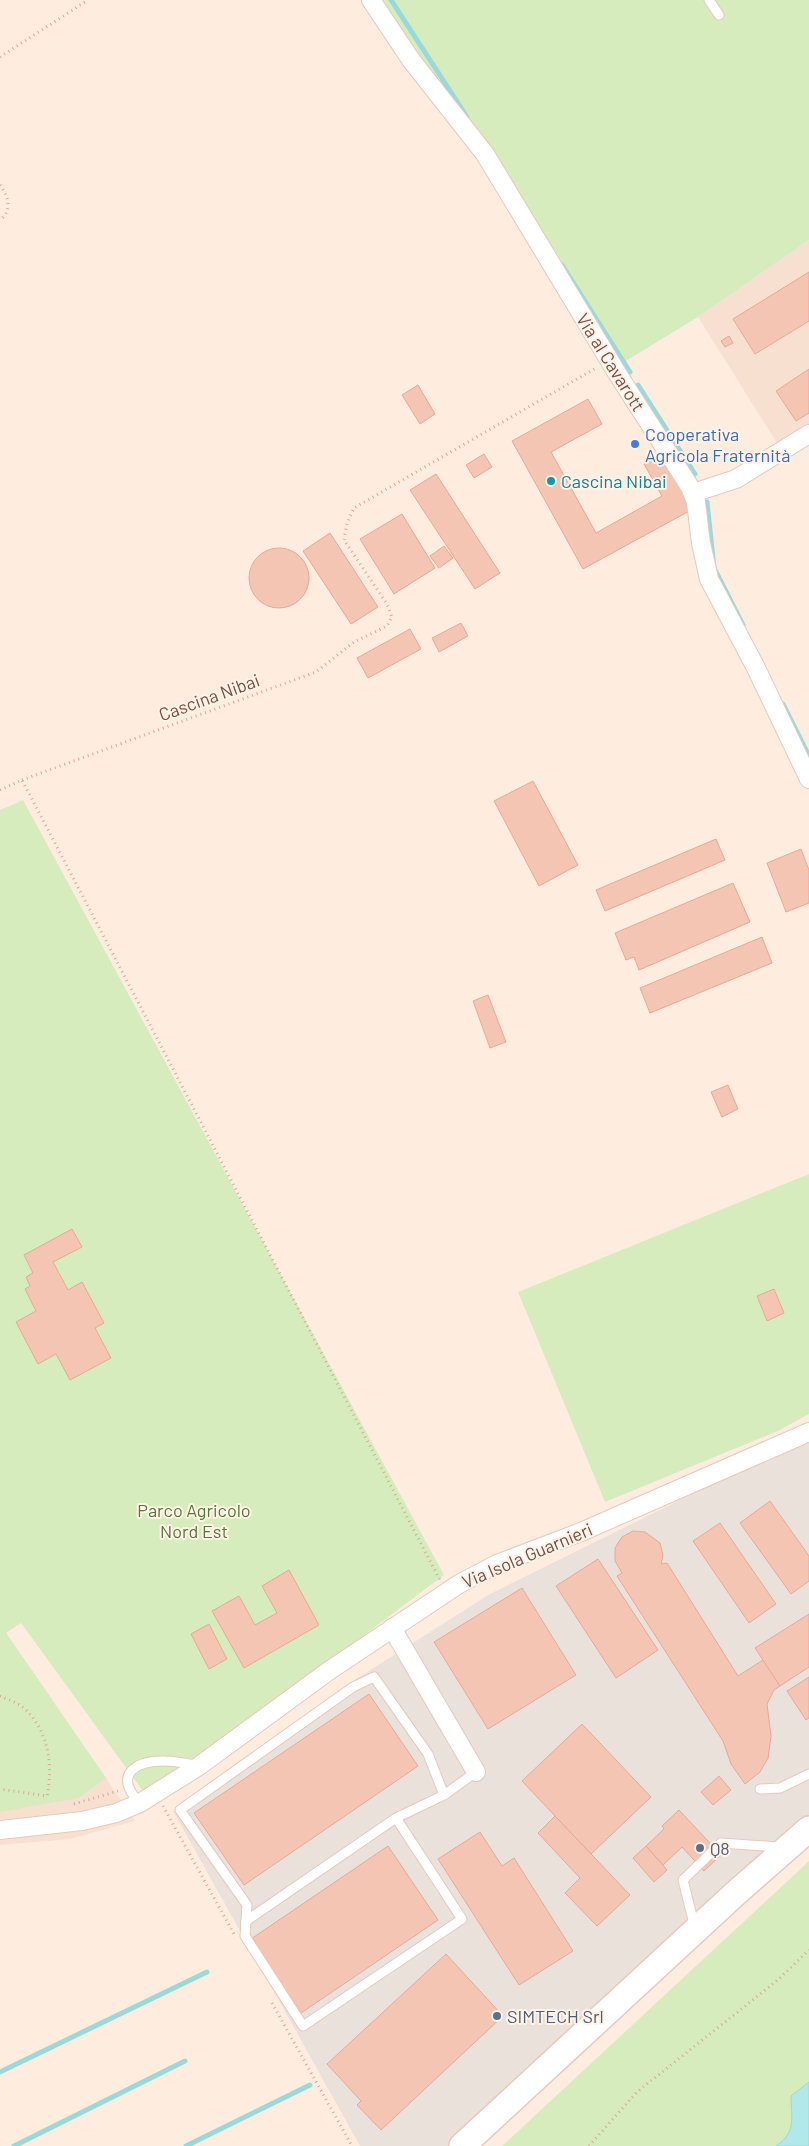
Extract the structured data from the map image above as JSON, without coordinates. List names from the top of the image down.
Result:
{
  "streets": {
    "street": ["Via al Cavarott", "Via Isola Guarnieri"],
    "path": ["Cascina Nibai"]
  },
  "crossings": [
    ["Via al Cavarott", "Cascina Nibai"]
  ],
  "parks": ["Parco Agricolo Nord Est"],
  "places": [
    "Cooperativa Agricola Fraternità",
    "Cascina Nibai",
    "Q8",
    "SIMTECH Srl"
  ]
}
